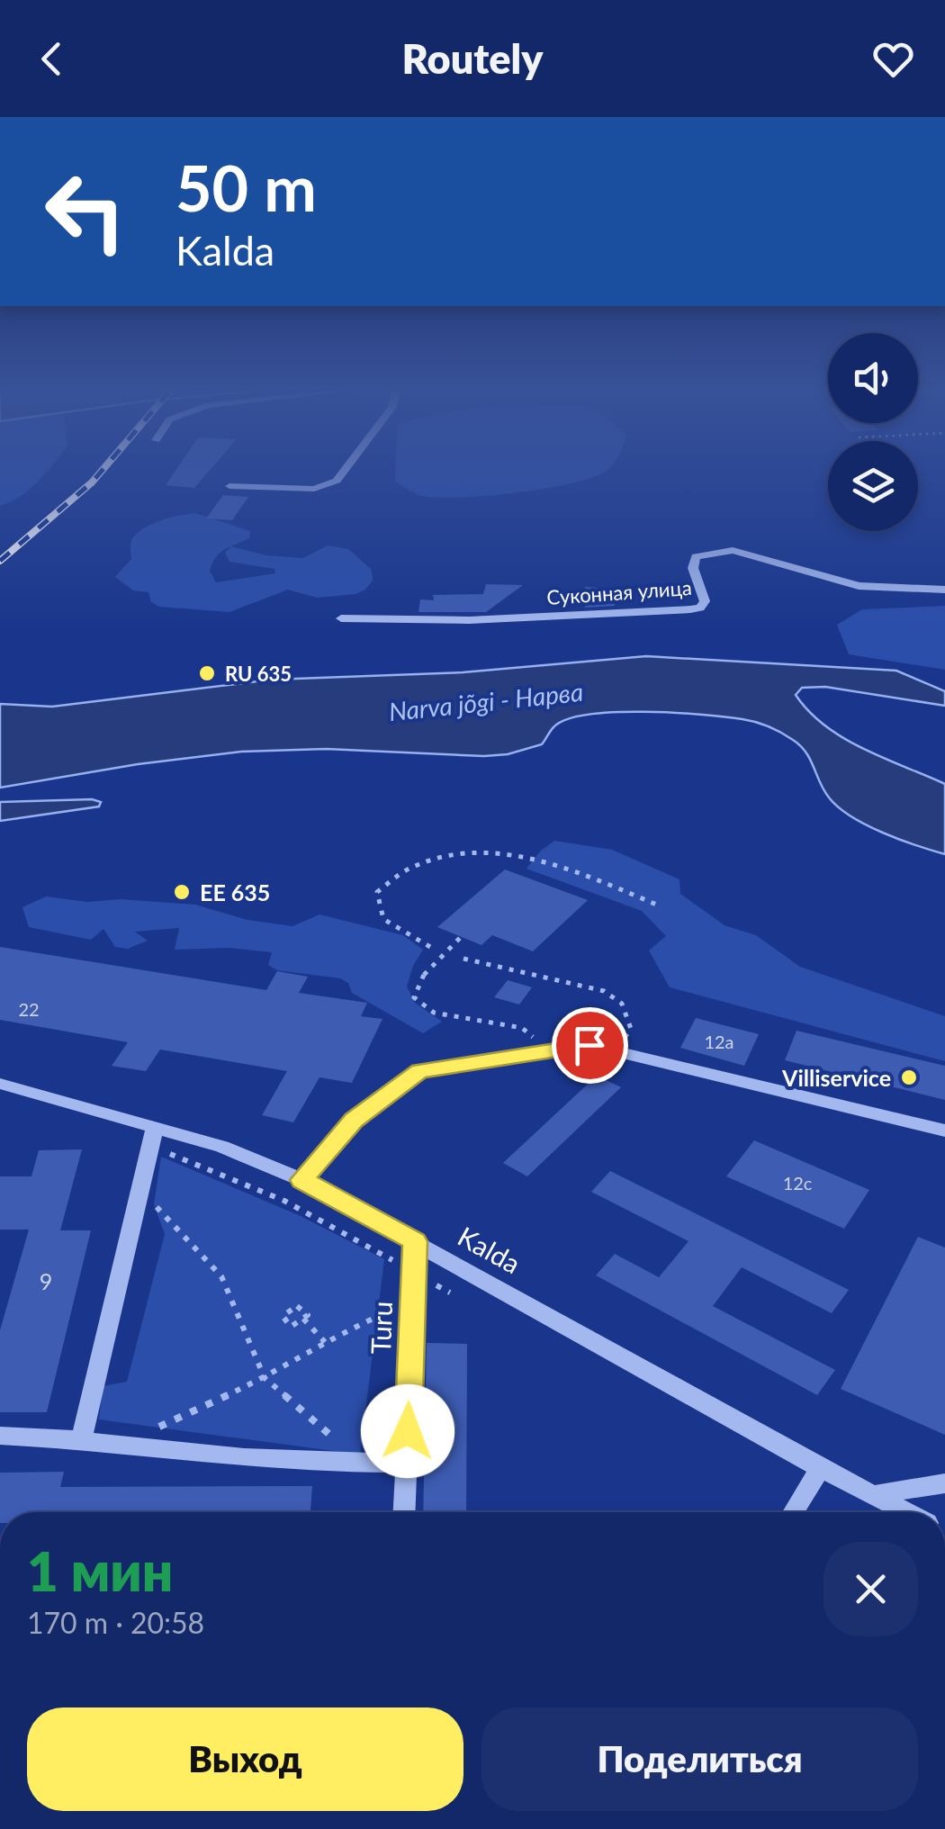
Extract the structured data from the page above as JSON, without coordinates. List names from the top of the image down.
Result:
{
  "streets": {
    "street": ["Суконная улица", "Kalda", "Turu"]
  },
  "crossings": [
    ["Kalda", "Turu"]
  ],
  "water": ["Narva jõgi - Нарва"],
  "places": ["RU 635", "EE 635", "Villiservice"],
  "house_numbers": [
    "22",
    "12a",
    "12c",
    "9"
  ],
  "page": {
    "header": "Routely",
    "turn": ["50 m", "Kalda"],
    "heading": ["1 мин", "170 m · 20:58"],
    "buttons": ["Выход", "Поделиться"]
  }
}
